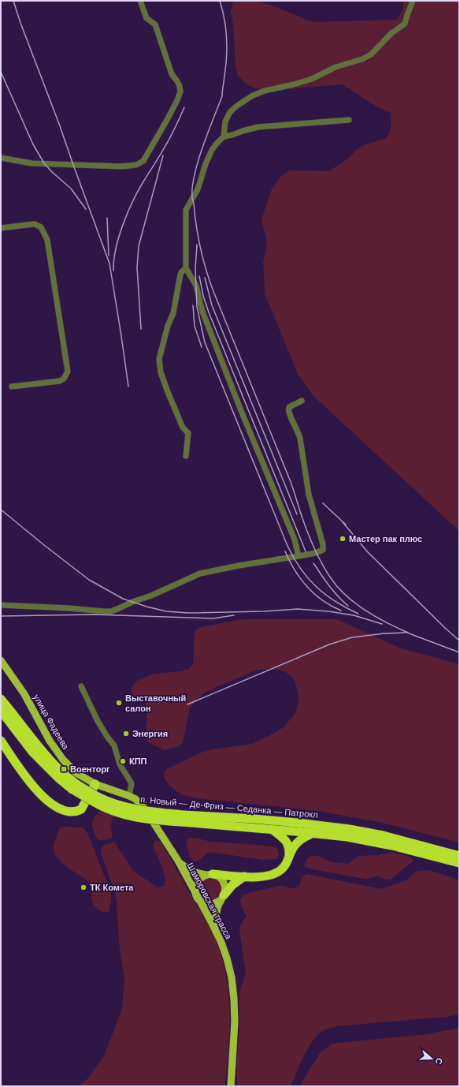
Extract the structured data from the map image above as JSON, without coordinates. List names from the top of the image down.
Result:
{
  "streets": {
    "highway": ["п. Новый — Де-Фриз — Седанка — Патрокл"],
    "main road": ["улица Фадеева", "Шаморовская трасса"]
  },
  "crossings": [
    ["улица Фадеева", "Шаморовская трасса"]
  ],
  "places": {
    "other": [
      "Мастер пак плюс",
      "Выставочный салон",
      "Энергия",
      "КПП",
      "ТК Комета"
    ],
    "transit": ["Военторг"]
  },
  "north": "right"
}
